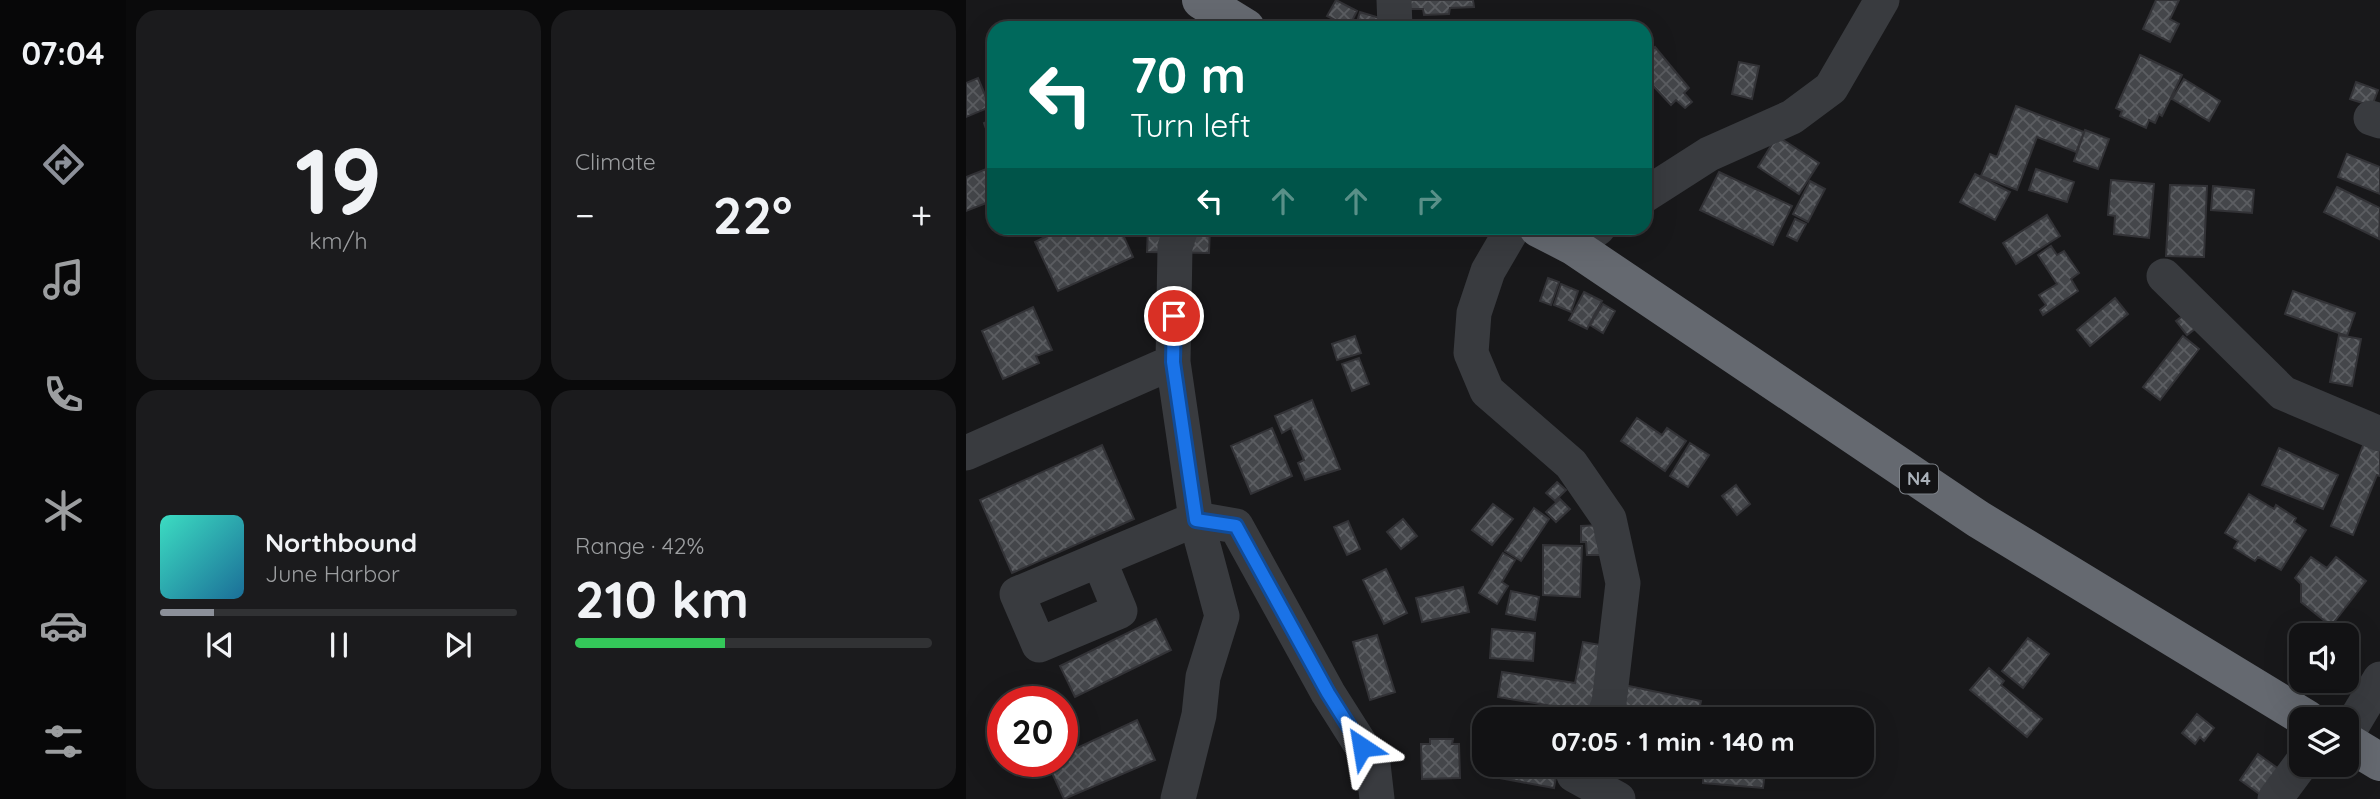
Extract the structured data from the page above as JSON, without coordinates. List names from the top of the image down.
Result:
{
  "streets": {
    "highway": ["N4"]
  },
  "page": {
    "tabs": "07:04",
    "tile": [
      ["19", "km/h"],
      "Climate",
      ["Range · 42%", "210 km"]
    ],
    "turn": ["70 m", "Turn left"],
    "heat": ["−", "22°", "+"],
    "song": ["Northbound", "June Harbor"],
    "limit": "20",
    "trip": "07:05 · 1 min · 140 m"
  }
}
